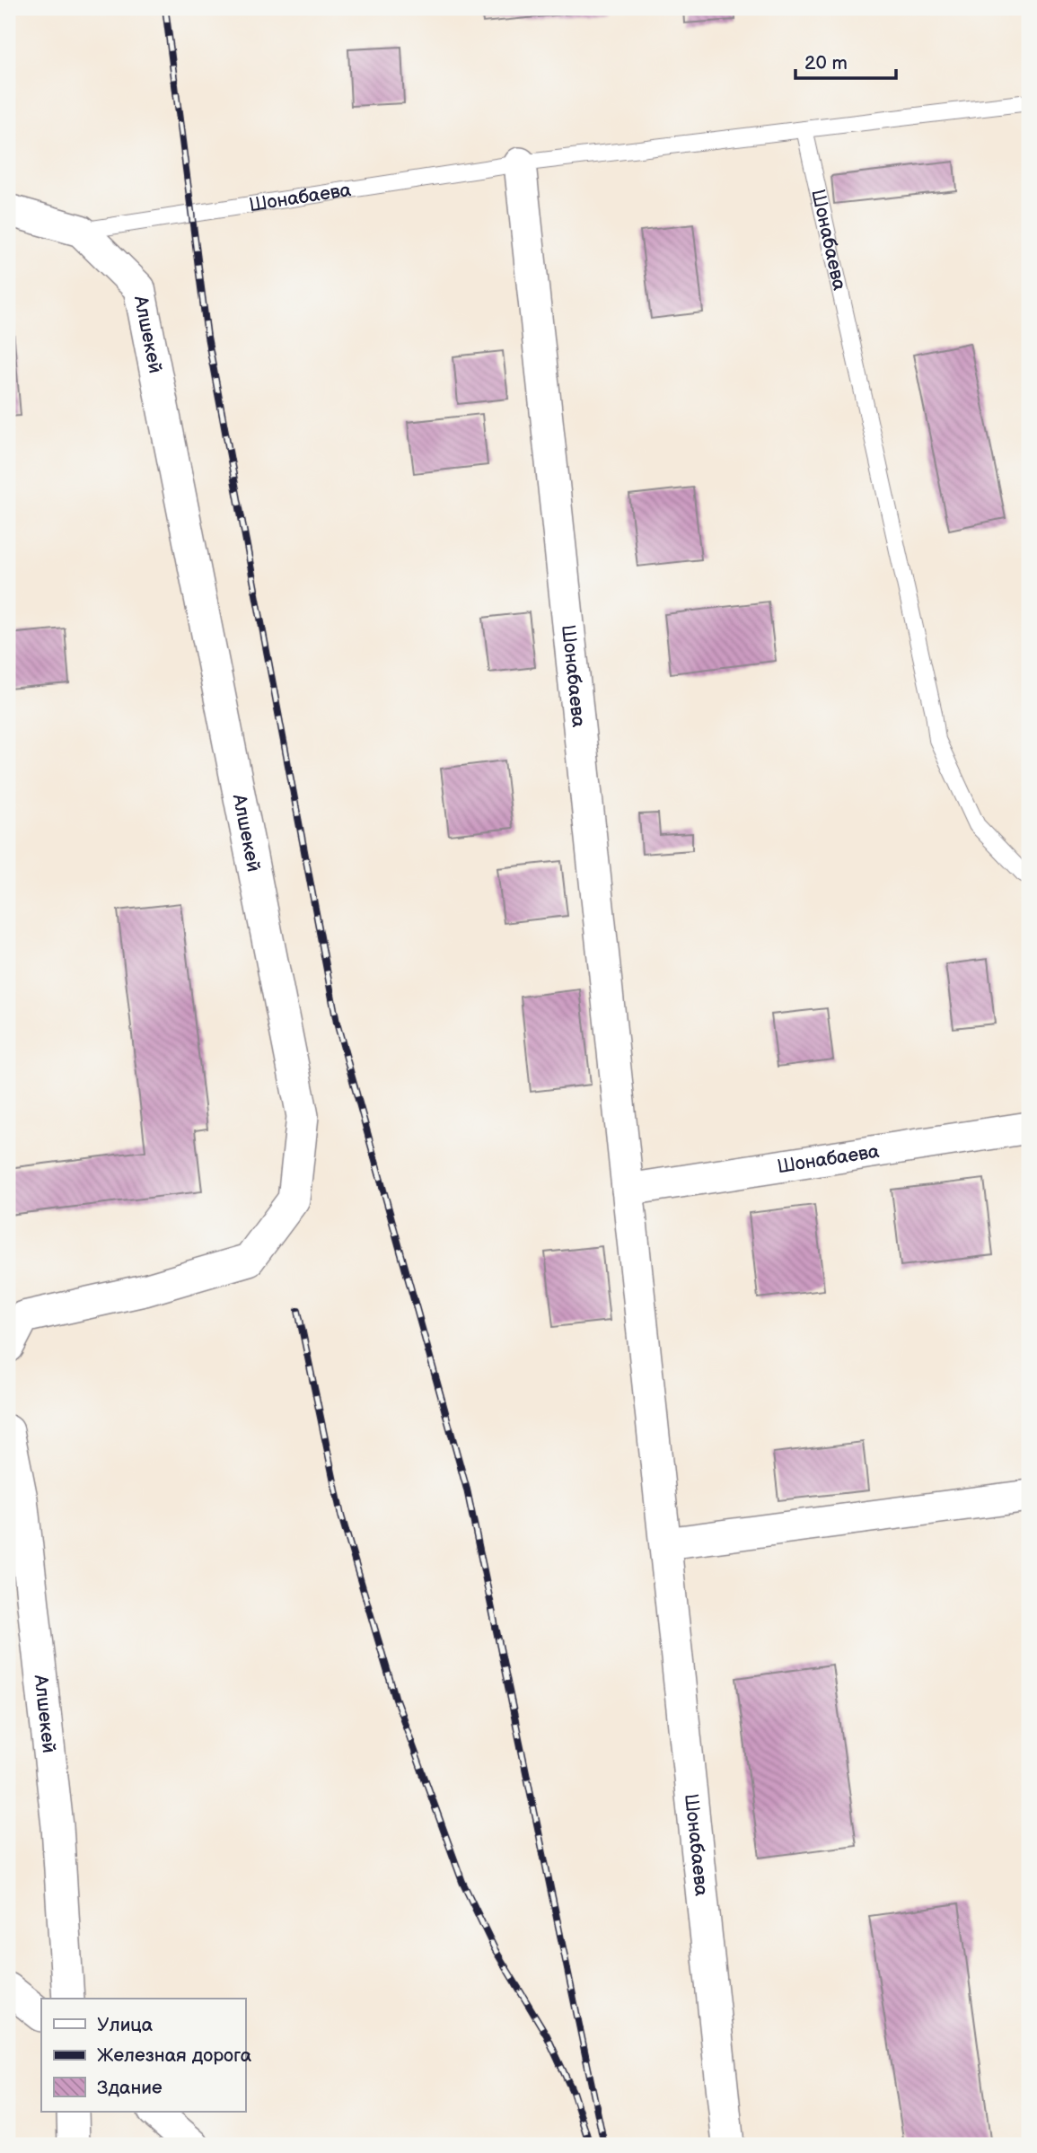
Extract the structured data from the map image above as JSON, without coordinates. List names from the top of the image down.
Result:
{
  "streets": {
    "street": ["Шонабаева", "Алшекей"]
  },
  "crossings": [
    ["Шонабаева", "Алшекей"]
  ],
  "legend": ["Улица", "Железная дорога", "Здание"],
  "scale_bar": "20 m"
}
